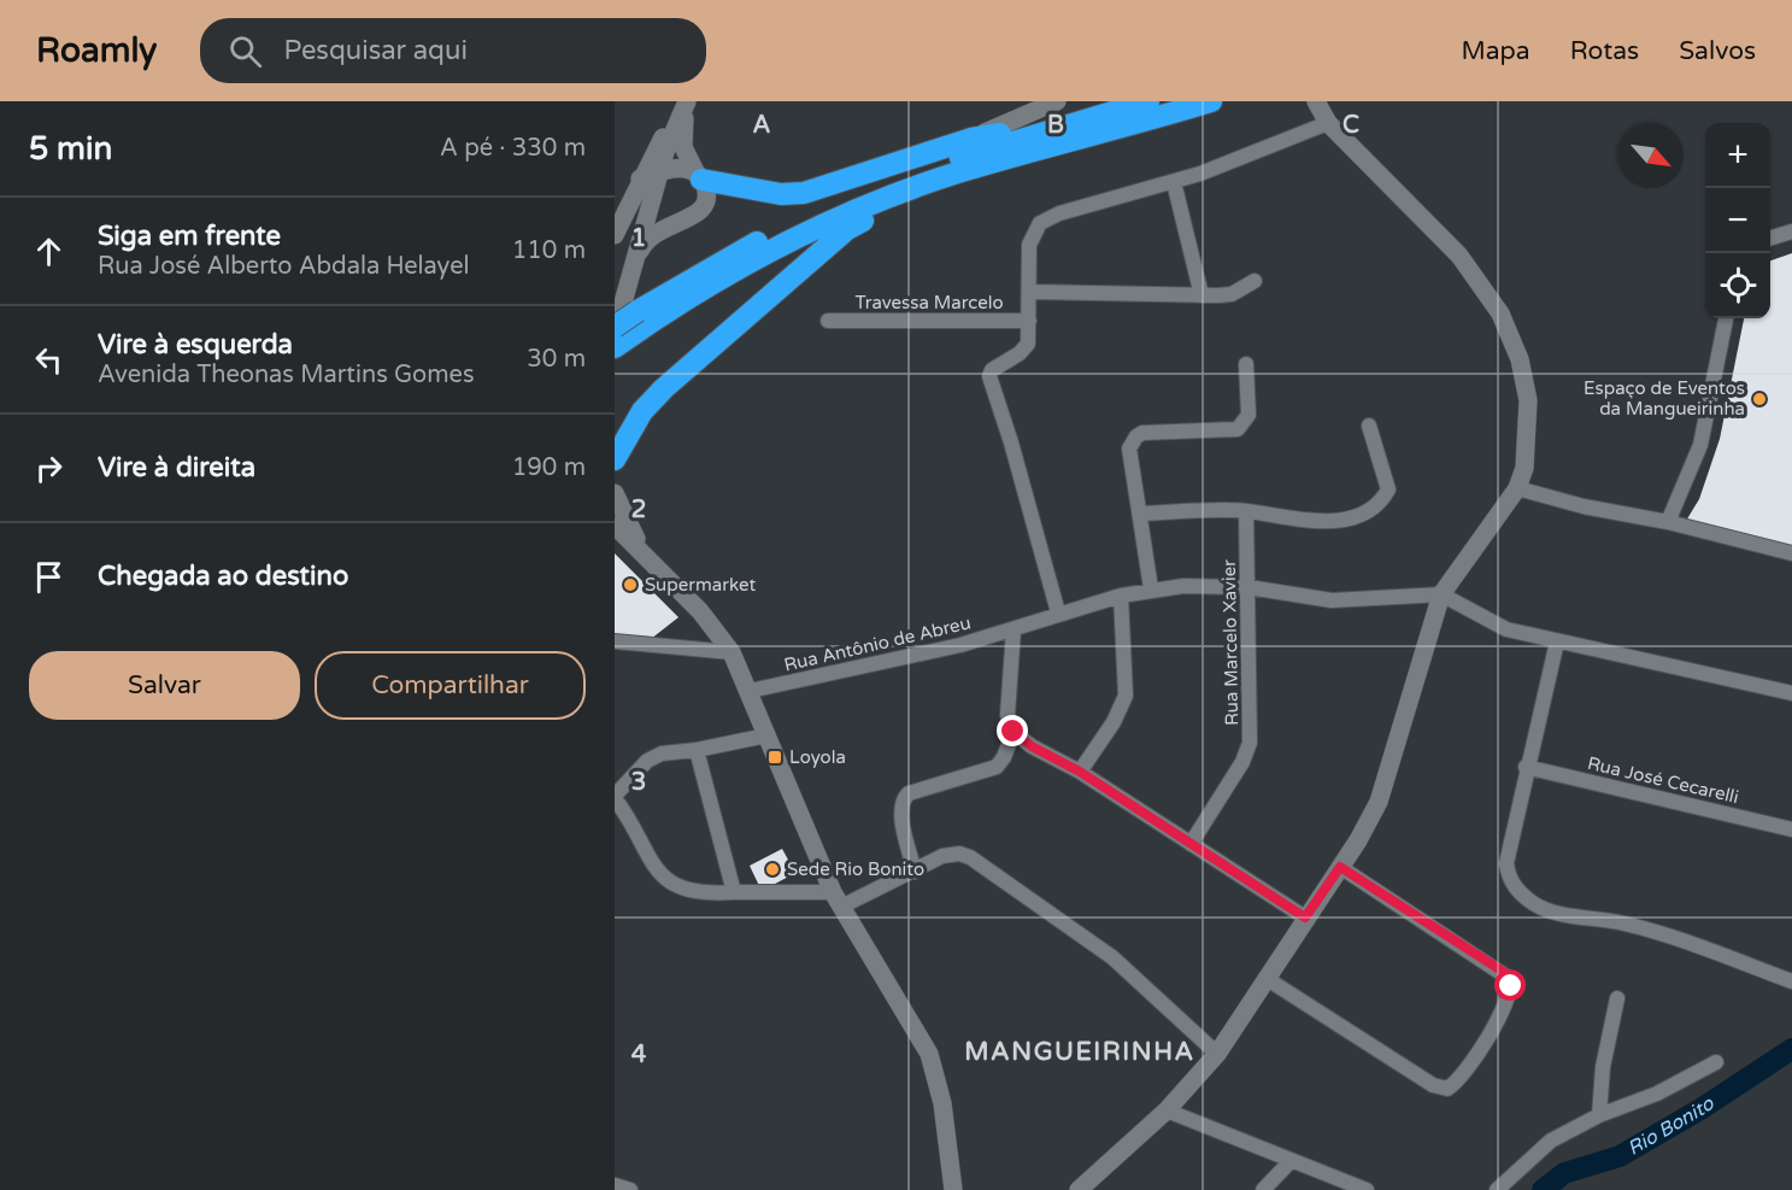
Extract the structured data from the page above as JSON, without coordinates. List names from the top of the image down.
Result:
{
  "streets": {
    "street": [
      "Travessa Marcelo",
      "Rua Marcelo Xavier",
      "Rua Antônio de Abreu",
      "Rua José Cecarelli"
    ]
  },
  "crossings": [
    ["Rua Marcelo Xavier", "Rua Antônio de Abreu"]
  ],
  "districts": ["MANGUEIRINHA"],
  "water": ["Rio Bonito"],
  "places": {
    "other": ["Espaço de Eventos da Mangueirinha", "Supermarket", "Sede Rio Bonito"],
    "transit": ["Loyola"]
  },
  "north": "bottom right",
  "page": {
    "header": "Roamly",
    "search": "Pesquisar aqui",
    "nav": ["Mapa", "Rotas", "Salvos"],
    "heading": ["5 min", "A pé · 330 m"],
    "map_buttons": ["+", "−"],
    "list": [
      ["Siga em frente", "Rua José Alberto Abdala Helayel", "110 m"],
      ["Vire à esquerda", "Avenida Theonas Martins Gomes", "30 m"],
      ["Vire à direita", "190 m"],
      "Chegada ao destino"
    ],
    "buttons": ["Salvar", "Compartilhar"]
  },
  "grid": {
    "columns": ["A", "B", "C"],
    "rows": [
      "1",
      "2",
      "3",
      "4"
    ]
  }
}
